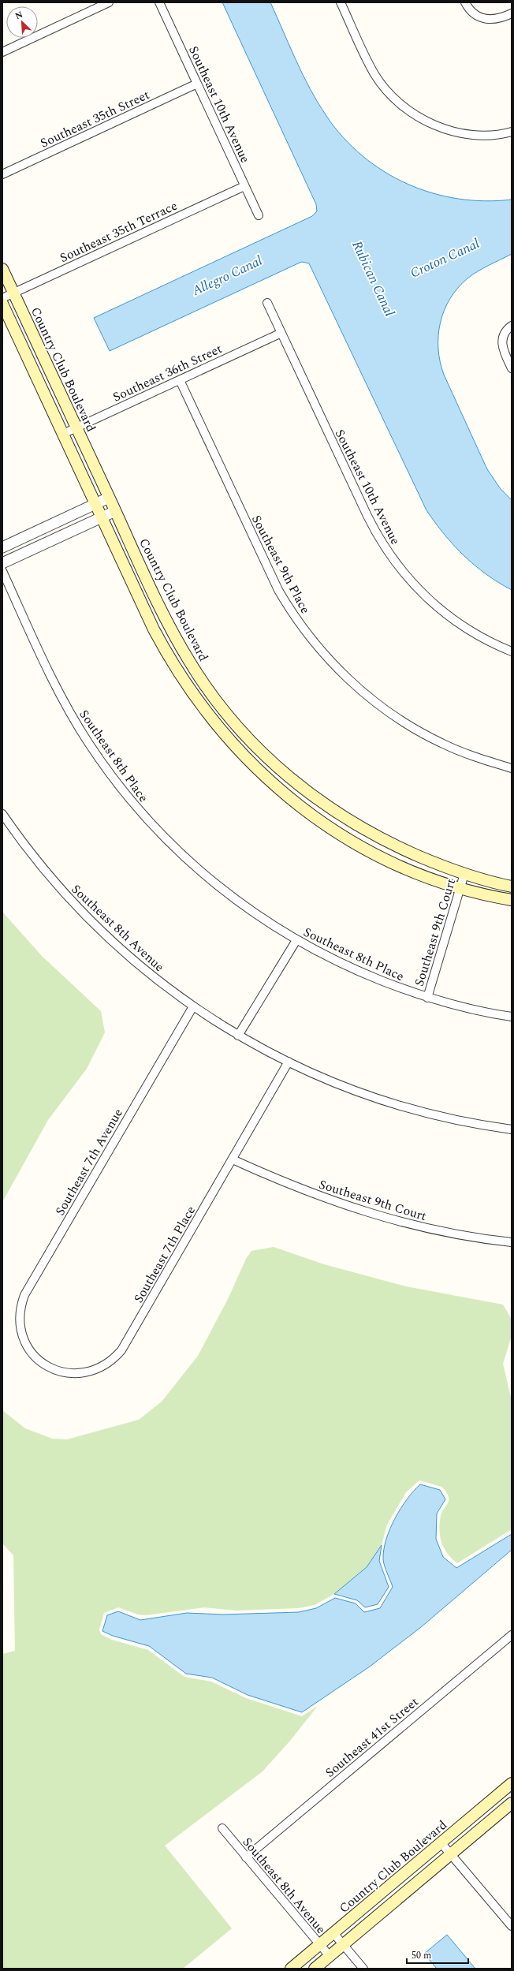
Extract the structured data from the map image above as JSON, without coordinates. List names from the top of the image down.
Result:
{
  "streets": {
    "main road": ["Country Club Boulevard"],
    "street": [
      "Southeast 10th Avenue",
      "Southeast 35th Street",
      "Southeast 35th Terrace",
      "Southeast 36th Street",
      "Southeast 9th Place",
      "Southeast 8th Place",
      "Southeast 8th Avenue",
      "Southeast 9th Court",
      "Southeast 7th Avenue",
      "Southeast 7th Place",
      "Southeast 41st Street"
    ]
  },
  "crossings": [
    ["Southeast 10th Avenue", "Southeast 35th Street"],
    ["Southeast 10th Avenue", "Southeast 35th Terrace"],
    ["Southeast 10th Avenue", "Southeast 36th Street"],
    ["Southeast 35th Terrace", "Country Club Boulevard"],
    ["Country Club Boulevard", "Southeast 36th Street"],
    ["Country Club Boulevard", "Southeast 8th Avenue"],
    ["Country Club Boulevard", "Southeast 9th Court"],
    ["Southeast 36th Street", "Southeast 9th Place"],
    ["Southeast 8th Place", "Southeast 9th Court"],
    ["Southeast 8th Avenue", "Southeast 7th Avenue"],
    ["Southeast 8th Avenue", "Southeast 7th Place"],
    ["Southeast 8th Avenue", "Southeast 41st Street"],
    ["Southeast 9th Court", "Southeast 7th Place"],
    ["Southeast 7th Avenue", "Southeast 7th Place"]
  ],
  "water": ["Croton Canal", "Allegro Canal", "Rubican Canal"],
  "scale_bar": "50 m",
  "north": "top left"
}
